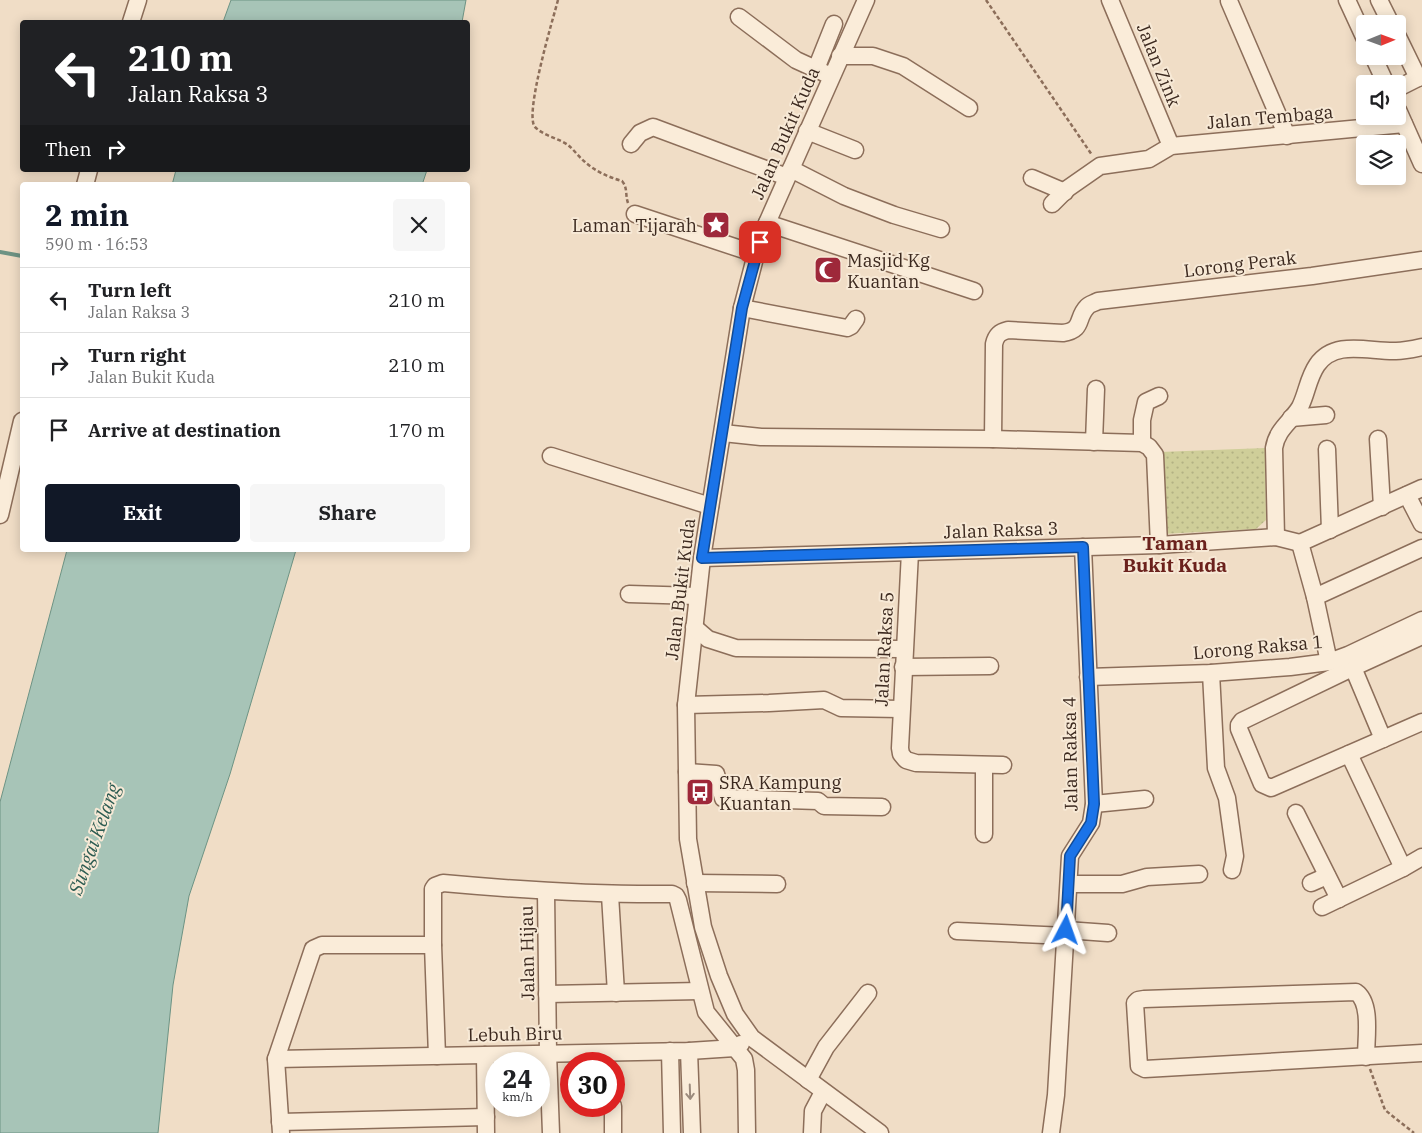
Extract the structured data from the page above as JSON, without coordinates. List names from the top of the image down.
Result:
{
  "streets": {
    "street": [
      "Jalan Zink",
      "Jalan Tembaga",
      "Jalan Bukit Kuda",
      "Lorong Perak",
      "Jalan Raksa 3",
      "Lorong Raksa 1",
      "Jalan Raksa 5",
      "Jalan Raksa 4",
      "Jalan Hijau",
      "Lebuh Biru"
    ]
  },
  "crossings": [
    ["Jalan Zink", "Jalan Tembaga"],
    ["Jalan Bukit Kuda", "Jalan Raksa 3"],
    ["Jalan Bukit Kuda", "Lebuh Biru"],
    ["Jalan Raksa 3", "Jalan Raksa 5"],
    ["Jalan Raksa 3", "Jalan Raksa 4"],
    ["Lorong Raksa 1", "Jalan Raksa 4"]
  ],
  "districts": ["Taman Bukit Kuda"],
  "water": ["Sungai Kelang"],
  "places": {
    "place": ["Laman Tijarah"],
    "mosque": ["Masjid Kg Kuantan"],
    "bus stop": ["SRA Kampung Kuantan"]
  },
  "north": "right",
  "page": {
    "turn": ["210 m", "Jalan Raksa 3"],
    "then": "Then",
    "heading": ["2 min", "590 m · 16:53"],
    "list": [
      {
        "name": "Turn left",
        "note": "Jalan Raksa 3",
        "value": "210 m"
      },
      {
        "name": "Turn right",
        "note": "Jalan Bukit Kuda",
        "value": "210 m"
      },
      {
        "name": "Arrive at destination",
        "value": "170 m"
      }
    ],
    "buttons": ["Exit", "Share"],
    "speed": "24 km/h",
    "limit": "30"
  }
}
